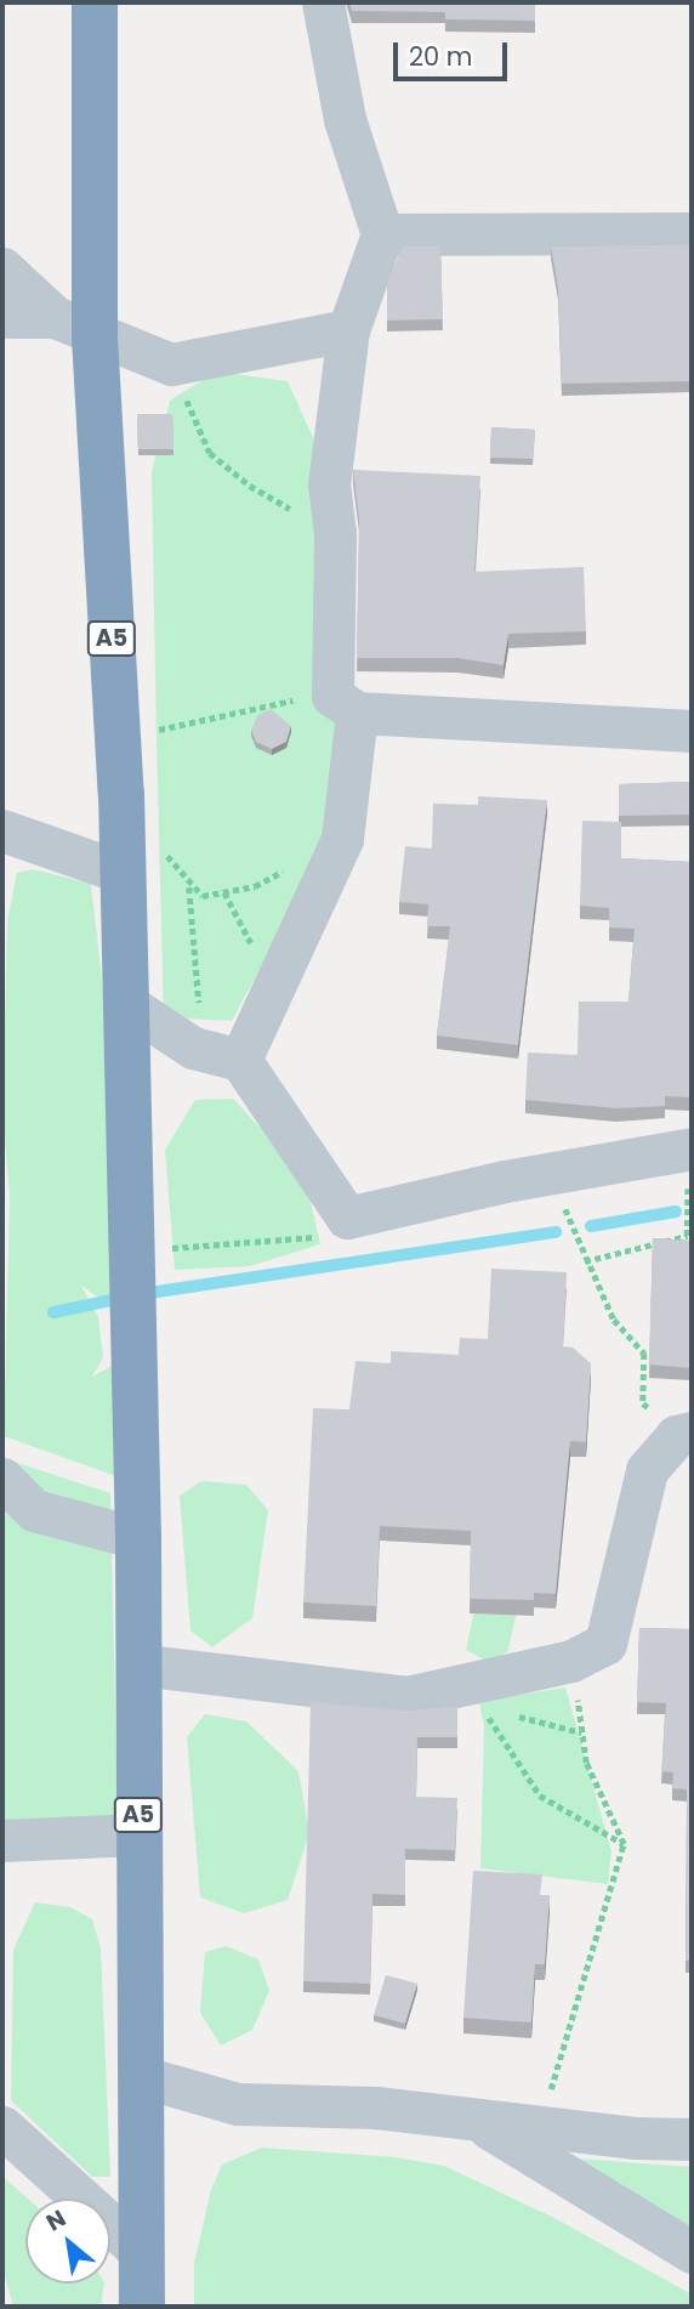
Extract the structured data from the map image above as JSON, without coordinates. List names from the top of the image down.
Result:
{
  "streets": {
    "highway": ["A5"]
  },
  "scale_bar": "20 m",
  "north": "top left"
}
